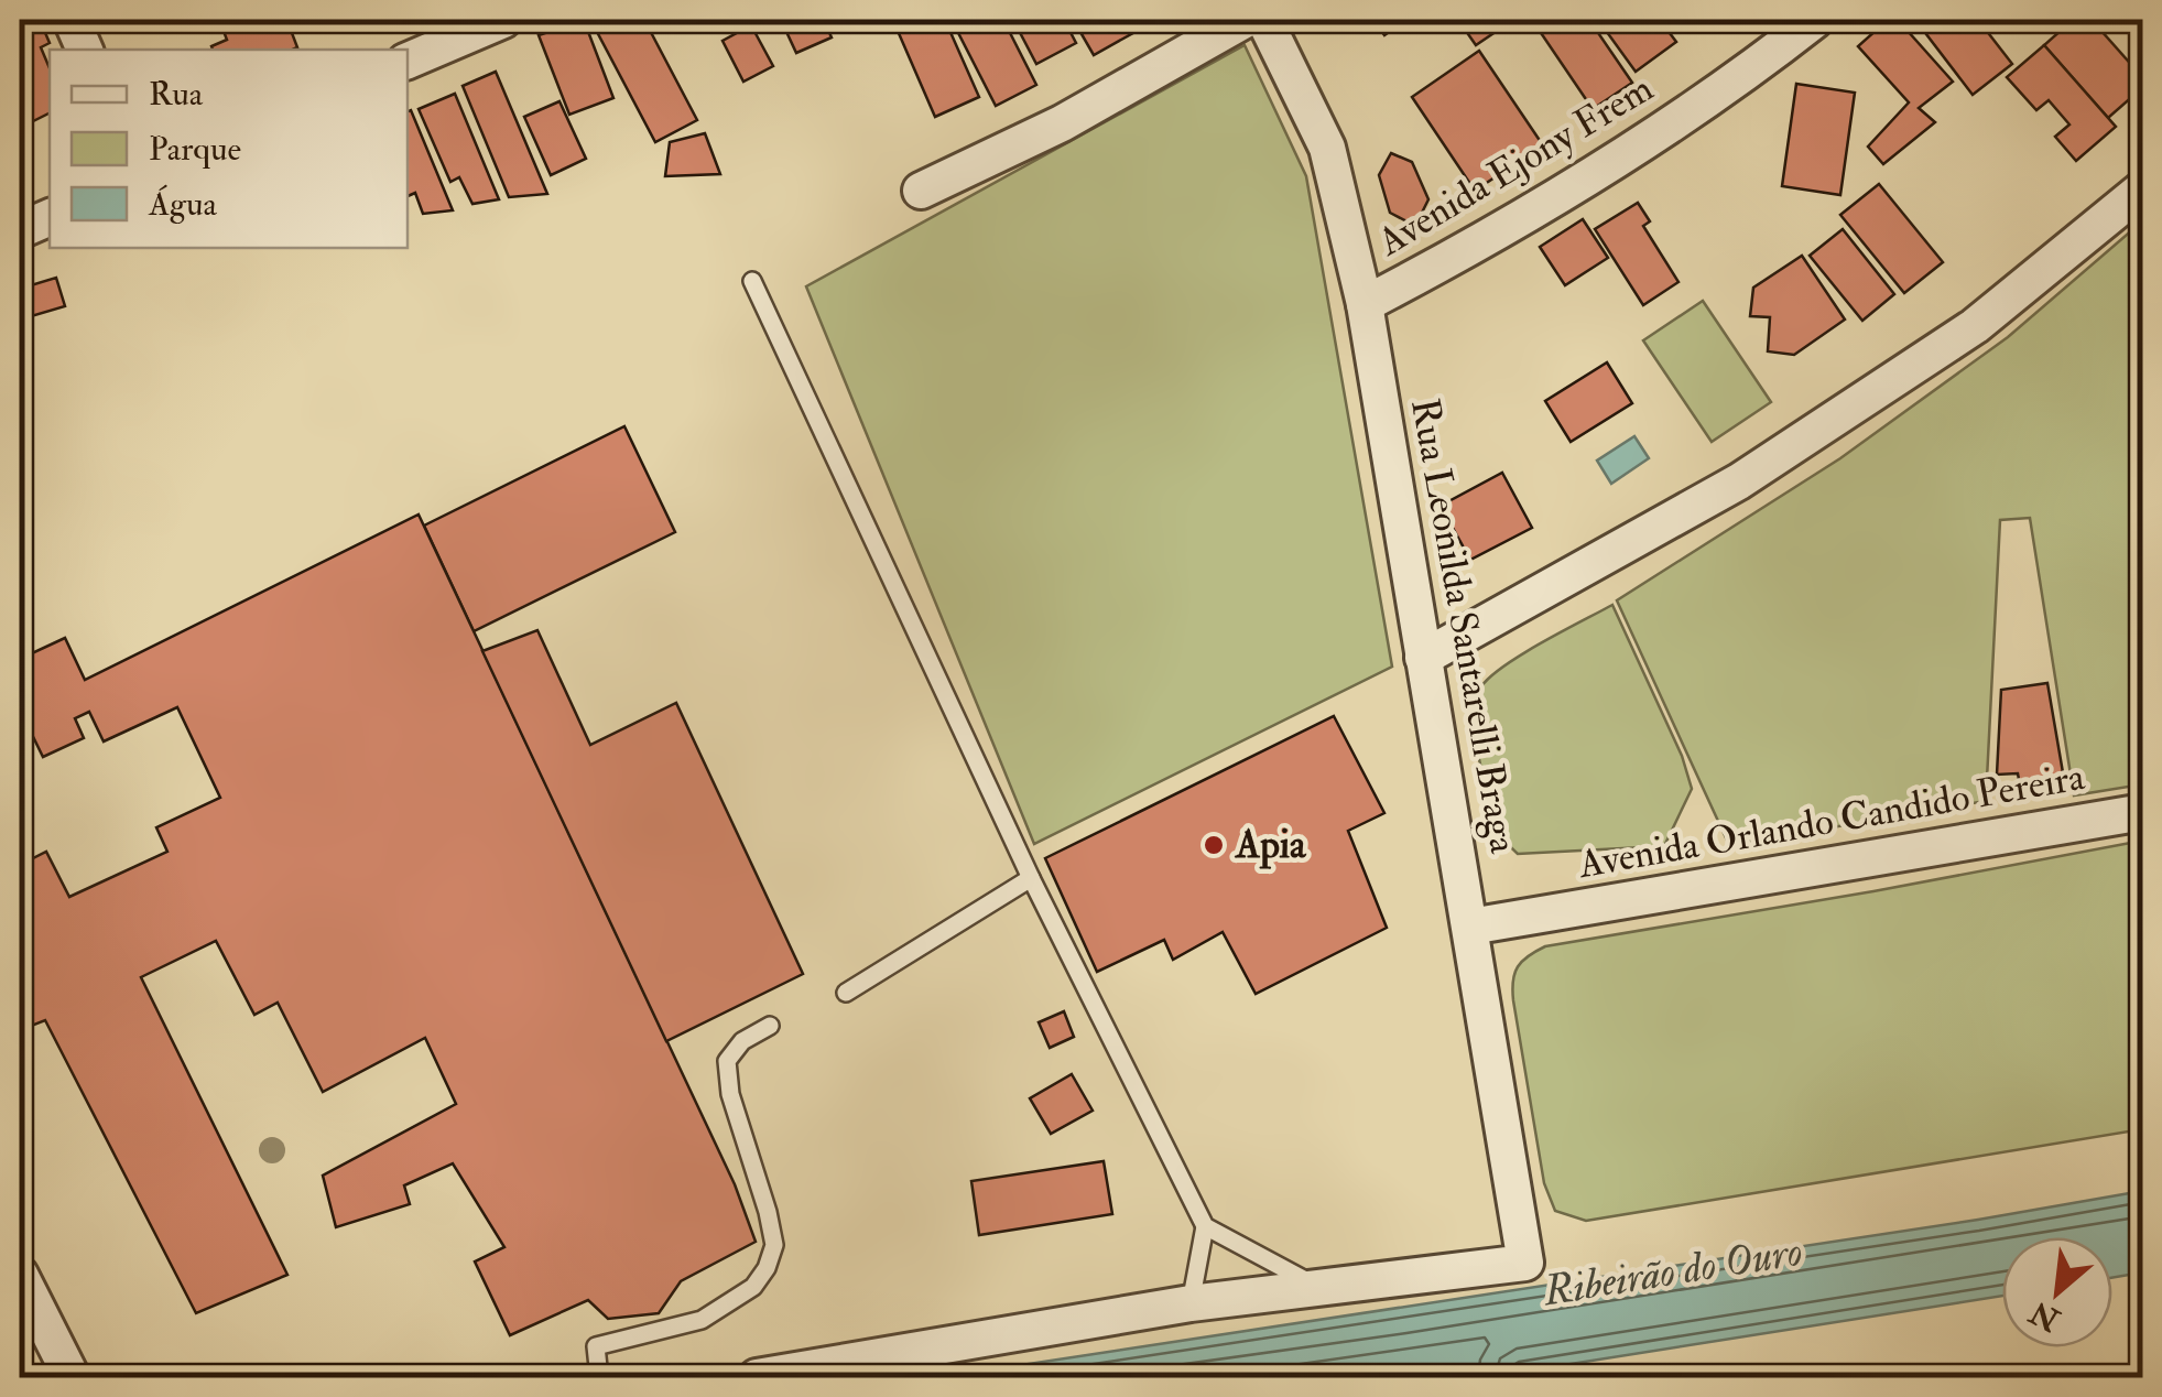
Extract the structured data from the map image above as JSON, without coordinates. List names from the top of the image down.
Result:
{
  "streets": {
    "street": ["Avenida Ejony Frem", "Rua Leonilda Santarelli Braga", "Avenida Orlando Candido Pereira"]
  },
  "crossings": [
    ["Avenida Ejony Frem", "Rua Leonilda Santarelli Braga"],
    ["Rua Leonilda Santarelli Braga", "Avenida Orlando Candido Pereira"]
  ],
  "water": ["Ribeirão do Ouro"],
  "places": ["Apia"],
  "legend": ["Rua", "Parque", "Água"],
  "north": "bottom left"
}
